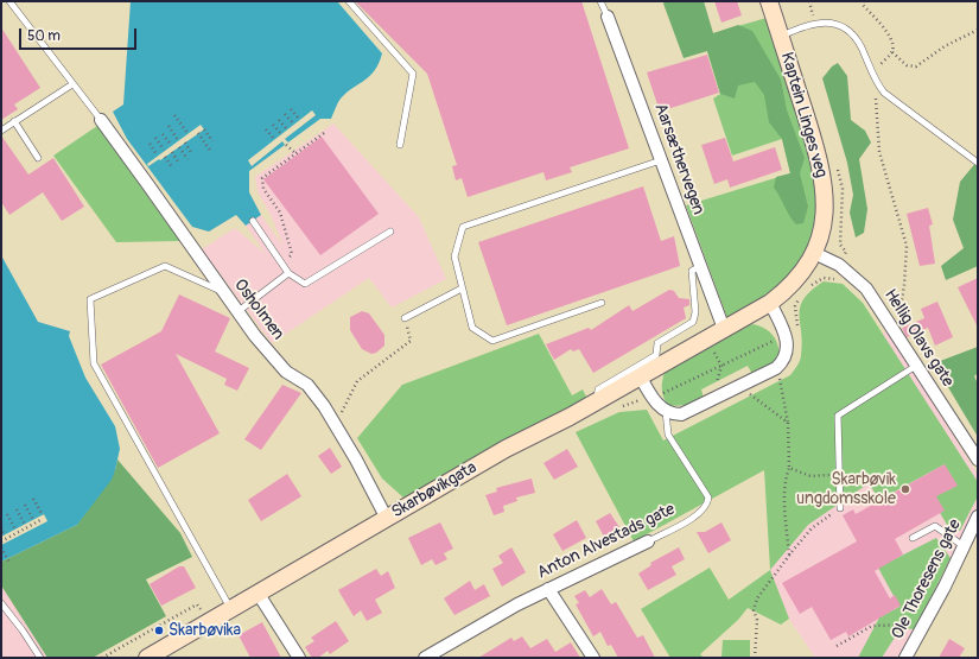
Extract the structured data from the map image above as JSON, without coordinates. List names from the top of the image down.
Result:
{
  "streets": {
    "main road": ["Kaptein Linges veg", "Skarbøvikgata"],
    "street": [
      "Aarsæthervegen",
      "Osholmen",
      "Hellig Olavs gate",
      "Anton Alvestads gate",
      "Ole Thoresens gate"
    ]
  },
  "crossings": [
    ["Kaptein Linges veg", "Aarsæthervegen"],
    ["Kaptein Linges veg", "Hellig Olavs gate"],
    ["Kaptein Linges veg", "Skarbøvikgata"],
    ["Aarsæthervegen", "Skarbøvikgata"],
    ["Osholmen", "Skarbøvikgata"]
  ],
  "places": ["Skarbøvik ungdomsskole", "Skarbøvika"],
  "scale_bar": "50 m"
}
